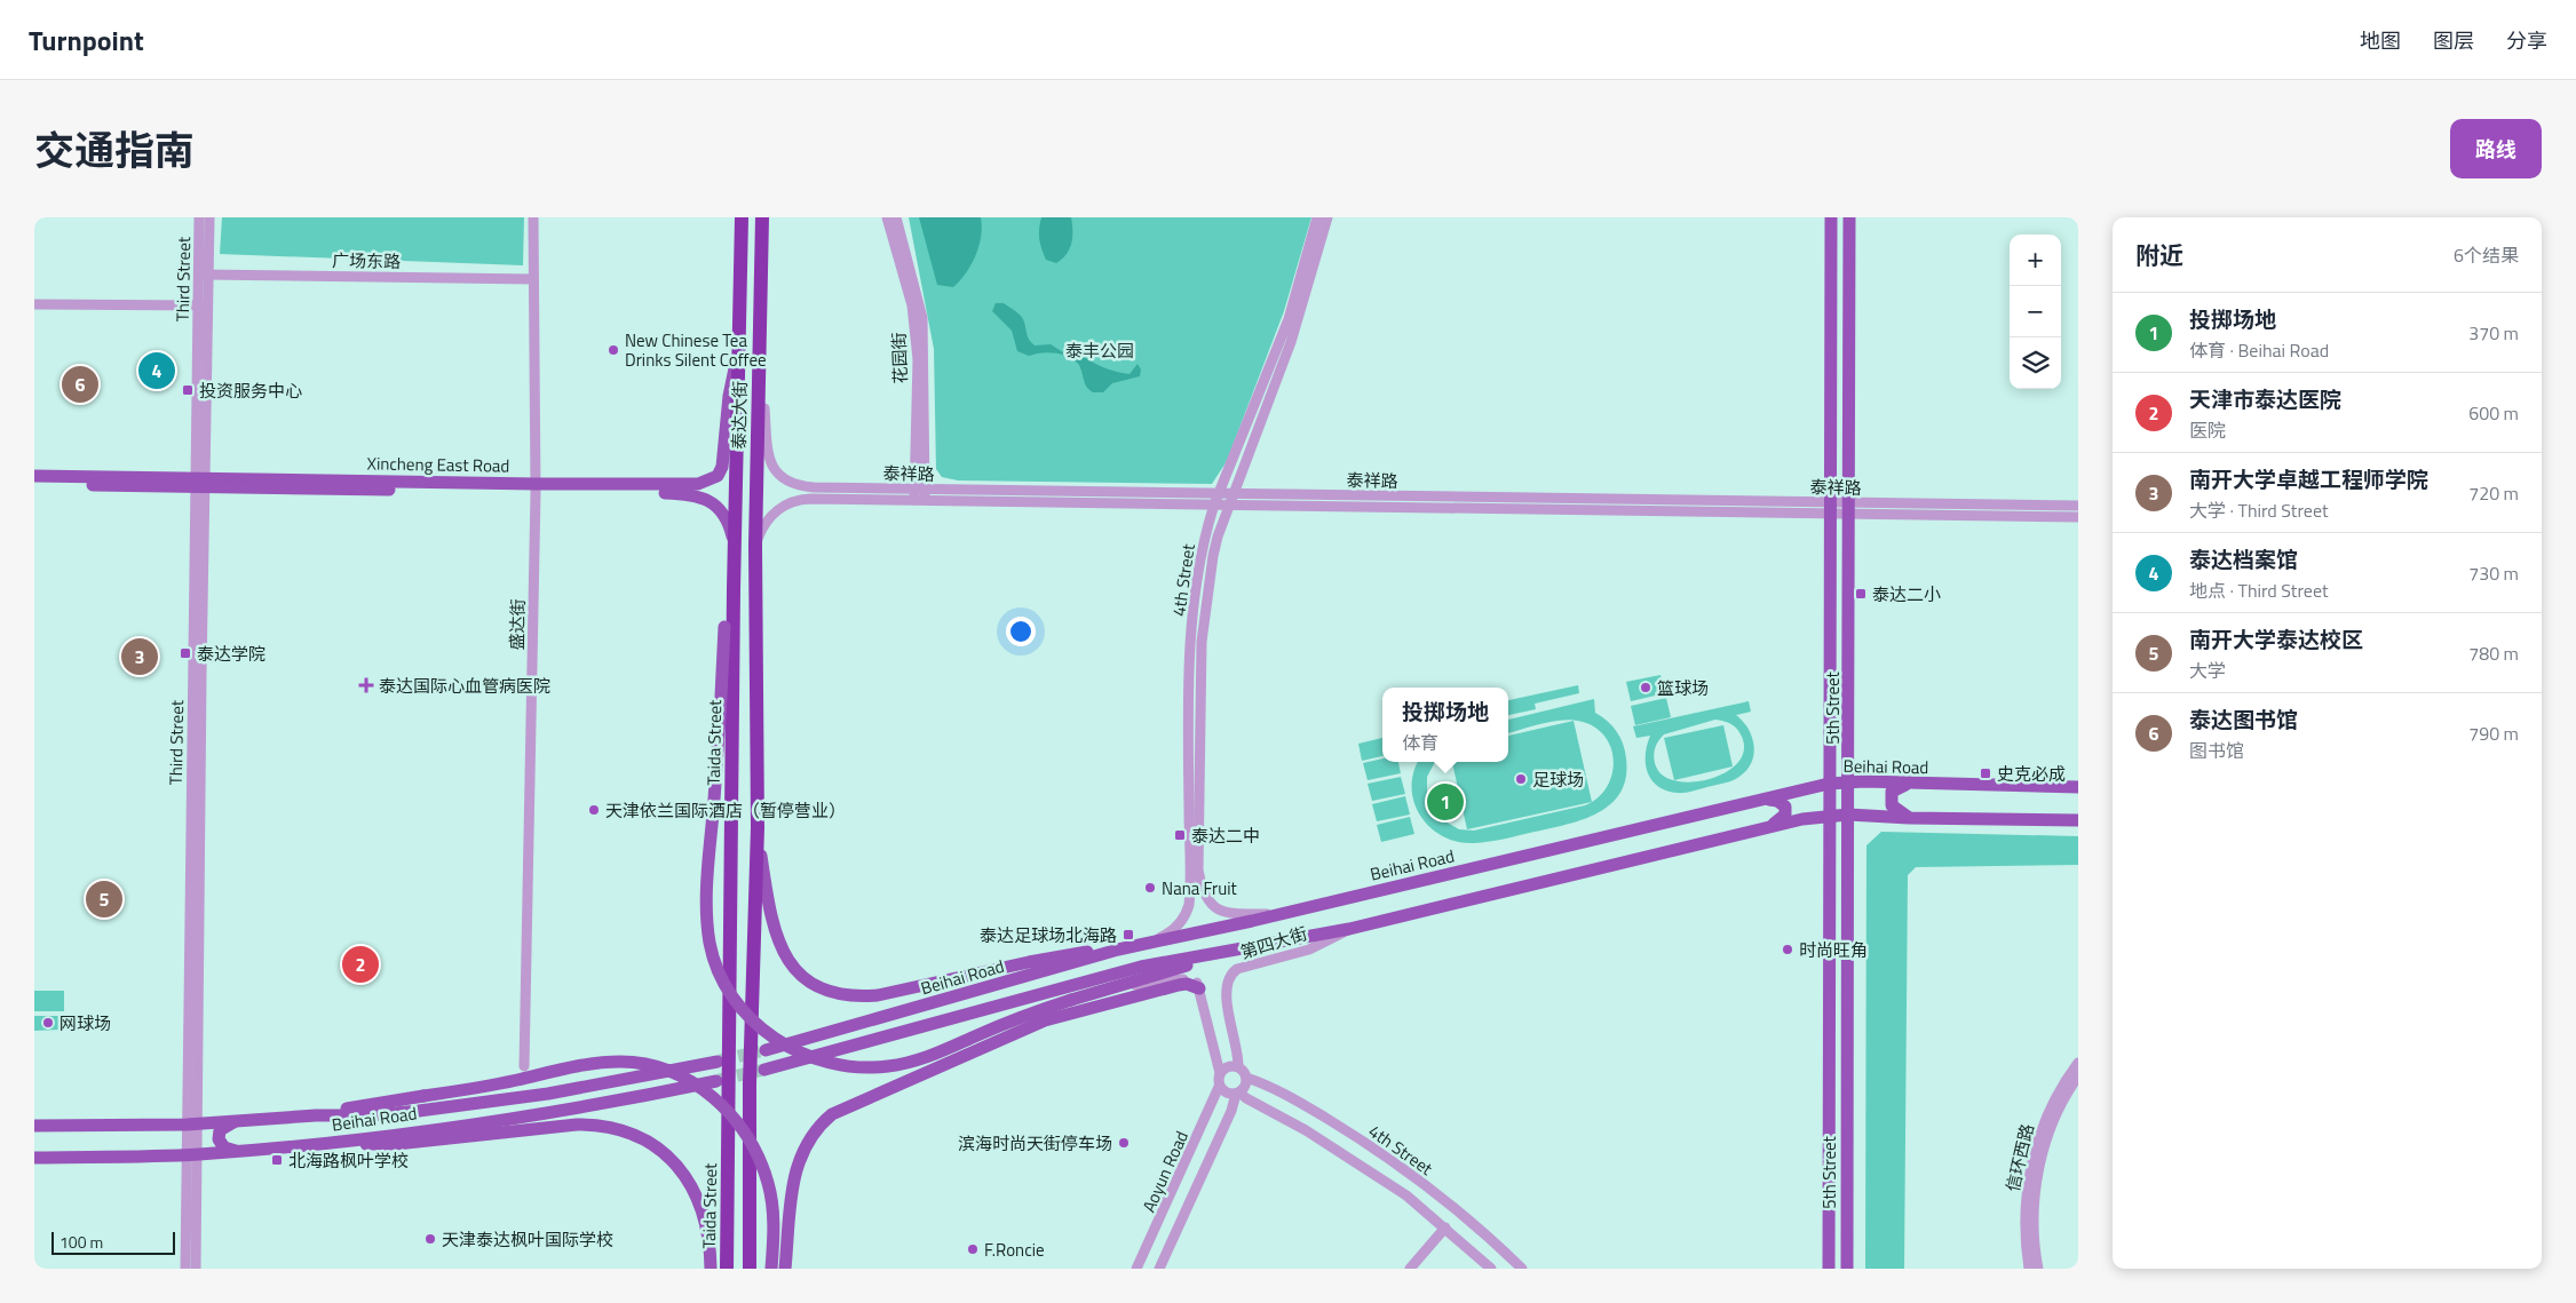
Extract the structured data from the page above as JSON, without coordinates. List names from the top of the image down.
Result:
{
  "streets": {
    "highway": ["泰达大街", "Taida Street"],
    "main road": ["Xincheng East Road", "5th Street", "Beihai Road"],
    "street": [
      "广场东路",
      "Third Street",
      "花园街",
      "泰祥路",
      "4th Street",
      "盛达街",
      "第四大街",
      "信环西路",
      "Aoyun Road"
    ]
  },
  "crossings": [
    ["广场东路", "Third Street"],
    ["广场东路", "盛达街"],
    ["Third Street", "Xincheng East Road"],
    ["Third Street", "Beihai Road"],
    ["花园街", "泰祥路"],
    ["泰达大街", "泰祥路"],
    ["Xincheng East Road", "盛达街"],
    ["Xincheng East Road", "Taida Street"],
    ["泰祥路", "4th Street"],
    ["泰祥路", "5th Street"],
    ["4th Street", "Beihai Road"],
    ["4th Street", "第四大街"],
    ["4th Street", "Aoyun Road"],
    ["5th Street", "Beihai Road"],
    ["Beihai Road", "第四大街"],
    ["第四大街", "Aoyun Road"]
  ],
  "parks": ["泰丰公园"],
  "places": {
    "other": [
      "New Chinese Tea Drinks Silent Coffee",
      "篮球场",
      "足球场",
      "天津依兰国际酒店（暂停营业）",
      "Nana Fruit",
      "时尚旺角",
      "网球场",
      "滨海时尚天街停车场",
      "天津泰达枫叶国际学校",
      "F.Roncie"
    ],
    "transit": [
      "投资服务中心",
      "泰达二小",
      "泰达学院",
      "史克必成",
      "泰达二中",
      "泰达足球场北海路",
      "北海路枫叶学校"
    ],
    "health": ["泰达国际心血管病医院"]
  },
  "scale_bar": "100 m",
  "page": {
    "header": "Turnpoint",
    "nav": ["地图", "图层", "分享"],
    "title": "交通指南",
    "buttons": "路线",
    "heading": ["附近", "6个结果"],
    "map_buttons": ["+", "−"],
    "list": [
      {
        "mark": "1",
        "name": "投掷场地",
        "note": "体育 · Beihai Road",
        "value": "370 m"
      },
      {
        "mark": "2",
        "name": "天津市泰达医院",
        "note": "医院",
        "value": "600 m"
      },
      {
        "mark": "3",
        "name": "南开大学卓越工程师学院",
        "note": "大学 · Third Street",
        "value": "720 m"
      },
      {
        "mark": "4",
        "name": "泰达档案馆",
        "note": "地点 · Third Street",
        "value": "730 m"
      },
      {
        "mark": "5",
        "name": "南开大学泰达校区",
        "note": "大学",
        "value": "780 m"
      },
      {
        "mark": "6",
        "name": "泰达图书馆",
        "note": "图书馆",
        "value": "790 m"
      }
    ],
    "pins": [
      "4",
      "6",
      "3",
      "1",
      "5",
      "2"
    ],
    "popup": ["投掷场地", "体育"],
    "scale": "100 m"
  }
}
